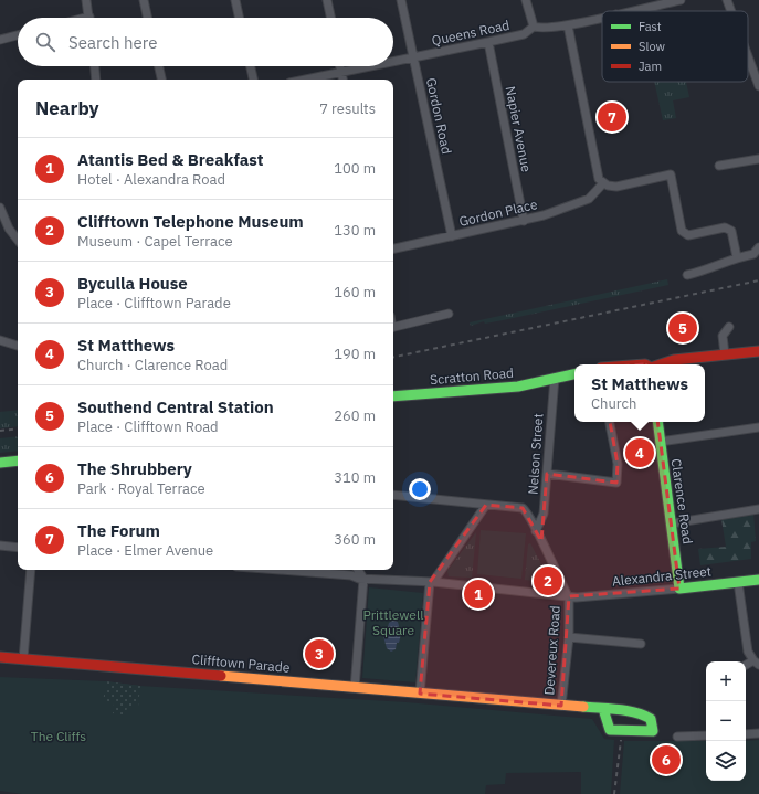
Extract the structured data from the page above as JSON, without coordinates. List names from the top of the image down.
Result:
{
  "streets": {
    "street": [
      "Queens Road",
      "Gordon Road",
      "Napier Avenue",
      "Gordon Place",
      "Scratton Road",
      "Nelson Street",
      "Clarence Road",
      "Alexandra Street",
      "Devereux Road",
      "Clifftown Parade"
    ]
  },
  "crossings": [
    ["Queens Road", "Gordon Road"],
    ["Queens Road", "Napier Avenue"],
    ["Gordon Road", "Gordon Place"],
    ["Napier Avenue", "Gordon Place"],
    ["Scratton Road", "Nelson Street"],
    ["Clarence Road", "Alexandra Street"],
    ["Alexandra Street", "Devereux Road"],
    ["Devereux Road", "Clifftown Parade"]
  ],
  "parks": ["Prittlewell Square", "The Cliffs"],
  "legend": ["Fast", "Slow", "Jam"],
  "page": {
    "search": "Search here",
    "heading": ["Nearby", "7 results"],
    "pins": [
      "7",
      "5",
      "4",
      "2",
      "1",
      "3",
      "6"
    ],
    "list": [
      {
        "mark": "1",
        "name": "Atantis Bed & Breakfast",
        "note": "Hotel · Alexandra Road",
        "value": "100 m"
      },
      {
        "mark": "2",
        "name": "Clifftown Telephone Museum",
        "note": "Museum · Capel Terrace",
        "value": "130 m"
      },
      {
        "mark": "3",
        "name": "Byculla House",
        "note": "Place · Clifftown Parade",
        "value": "160 m"
      },
      {
        "mark": "4",
        "name": "St Matthews",
        "note": "Church · Clarence Road",
        "value": "190 m"
      },
      {
        "mark": "5",
        "name": "Southend Central Station",
        "note": "Place · Clifftown Road",
        "value": "260 m"
      },
      {
        "mark": "6",
        "name": "The Shrubbery",
        "note": "Park · Royal Terrace",
        "value": "310 m"
      },
      {
        "mark": "7",
        "name": "The Forum",
        "note": "Place · Elmer Avenue",
        "value": "360 m"
      }
    ],
    "popup": ["St Matthews", "Church"],
    "map_buttons": ["+", "−"]
  }
}
